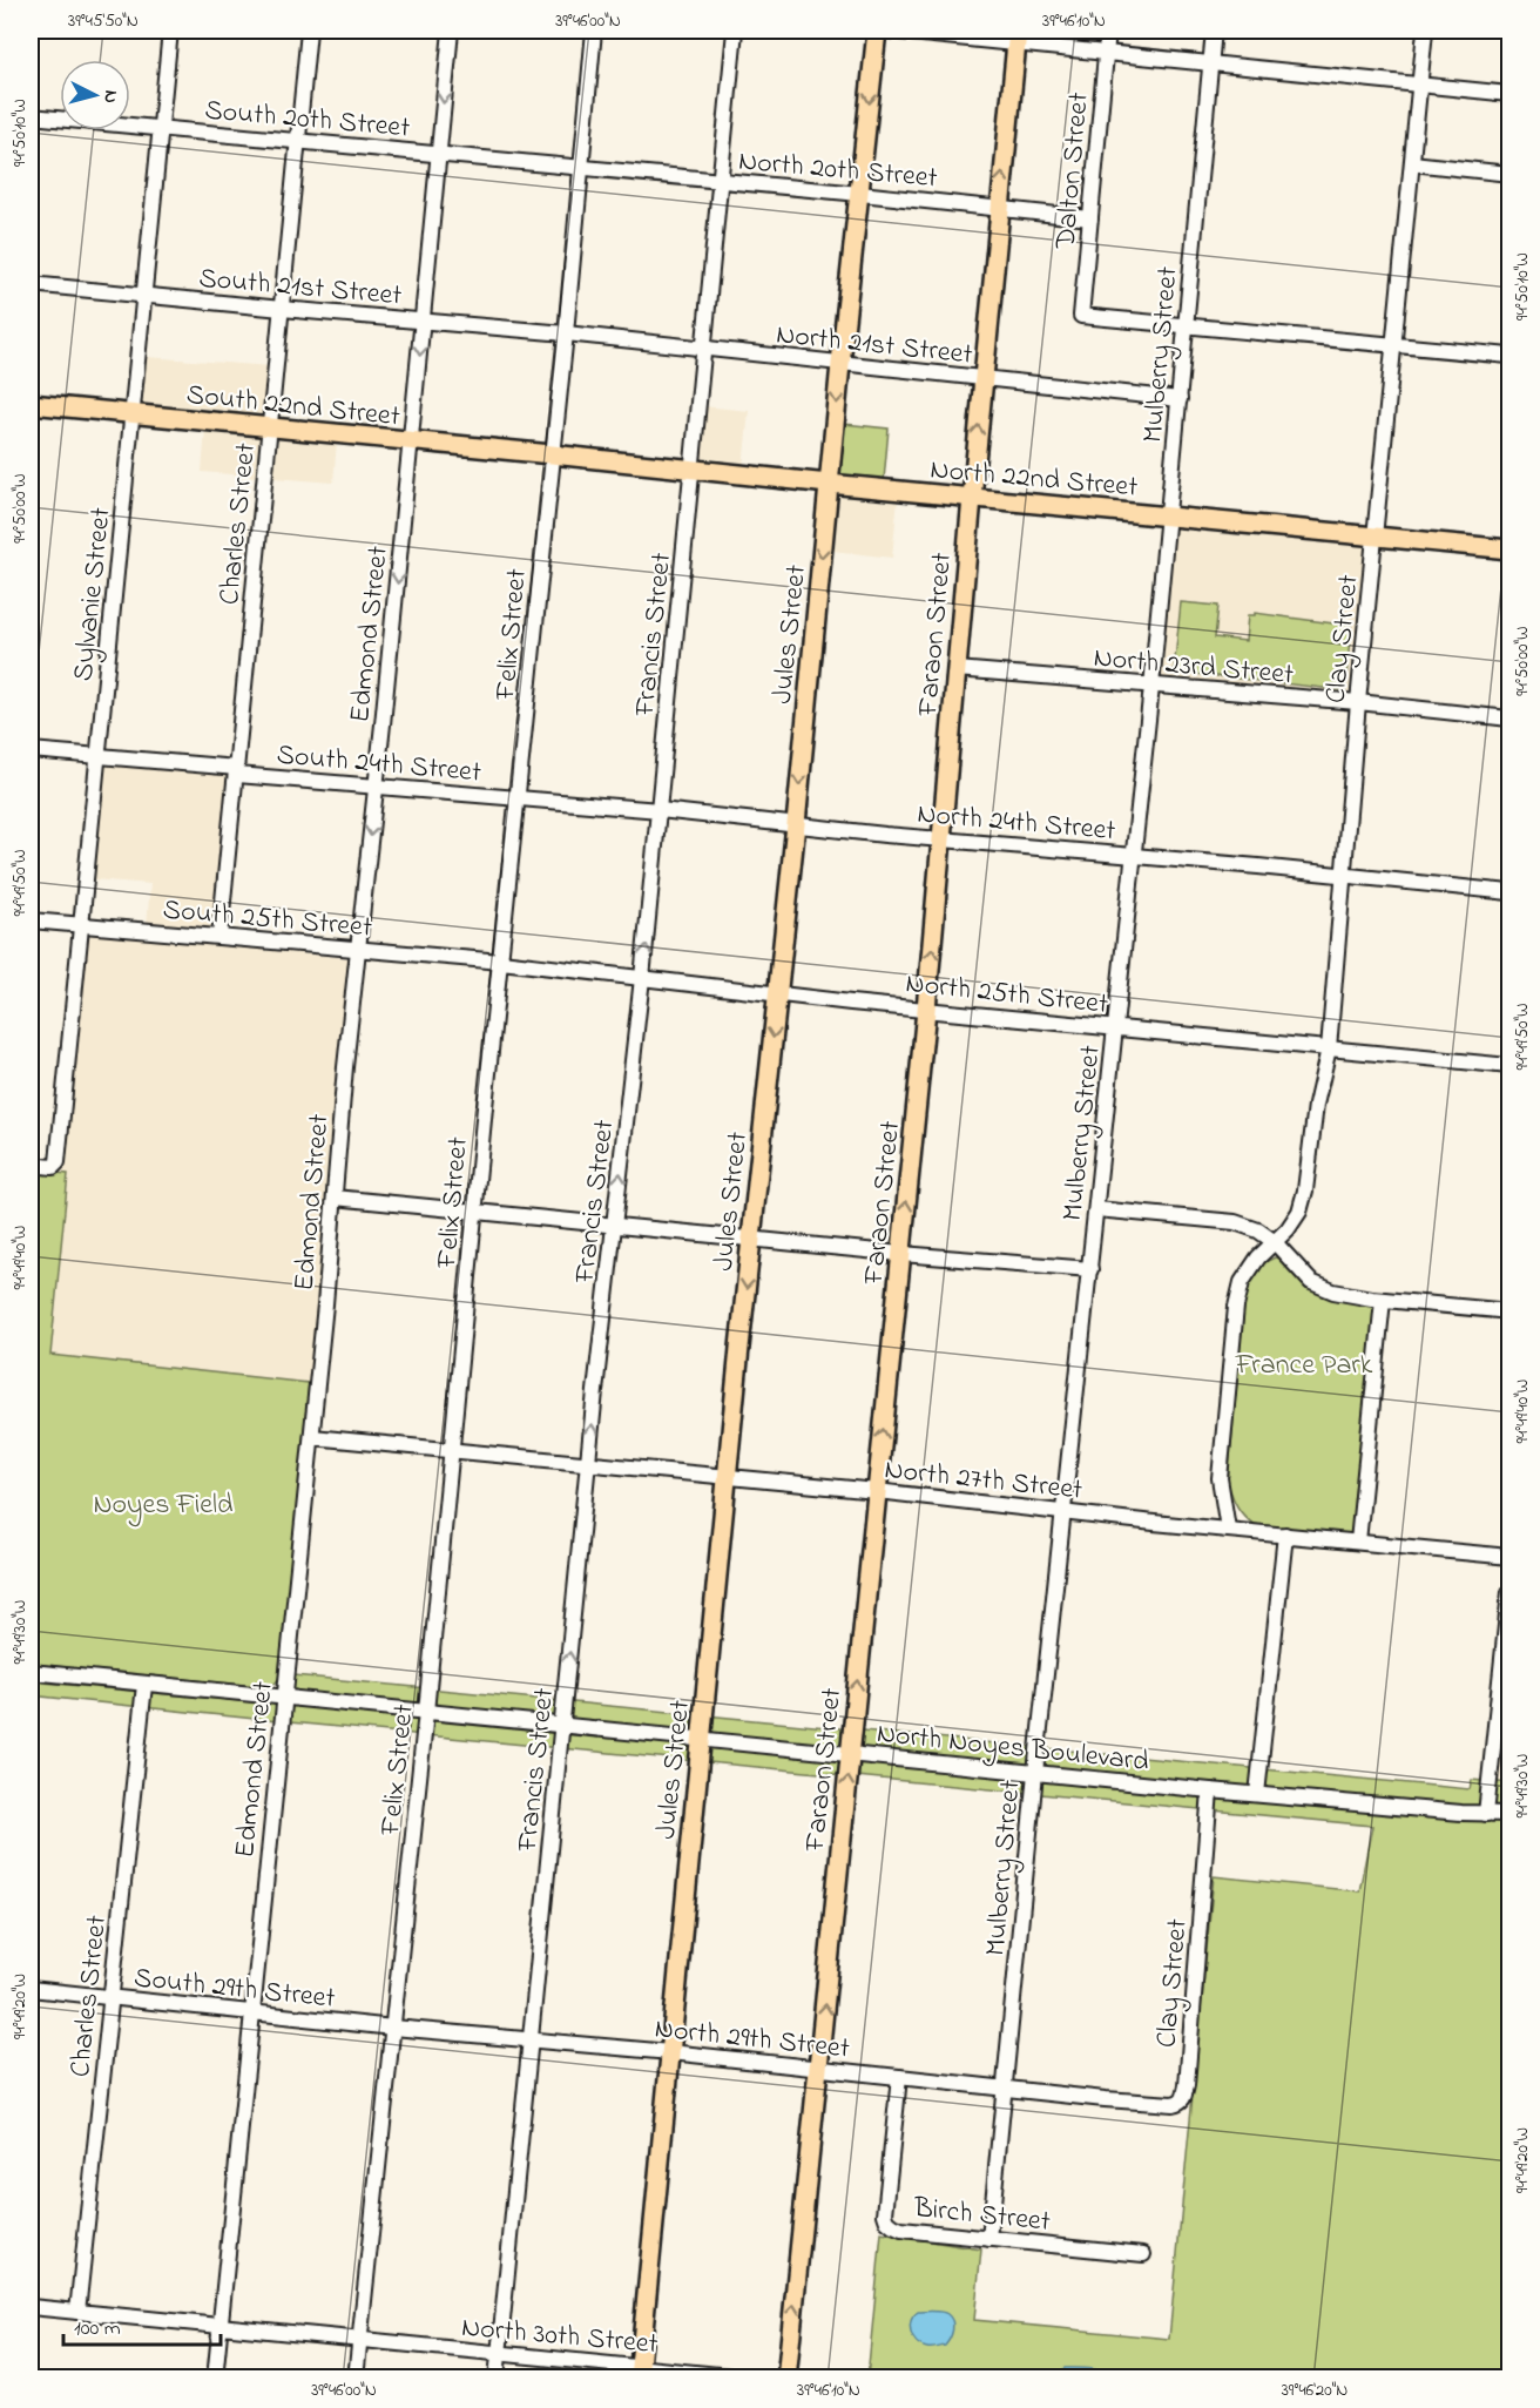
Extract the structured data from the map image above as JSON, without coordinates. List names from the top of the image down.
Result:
{
  "streets": {
    "main road": [
      "South 22nd Street",
      "North 22nd Street",
      "Jules Street",
      "Faraon Street"
    ],
    "street": [
      "South 20th Street",
      "North 20th Street",
      "Dalton Street",
      "South 21st Street",
      "North 21st Street",
      "Mulberry Street",
      "Charles Street",
      "Sylvanie Street",
      "Edmond Street",
      "Felix Street",
      "Francis Street",
      "Clay Street",
      "North 23rd Street",
      "South 24th Street",
      "North 24th Street",
      "South 25th Street",
      "North 25th Street",
      "North 27th Street",
      "North Noyes Boulevard",
      "South 29th Street",
      "North 29th Street",
      "Birch Street",
      "North 30th Street"
    ]
  },
  "crossings": [
    ["South 20th Street", "North 20th Street"],
    ["South 20th Street", "Charles Street"],
    ["South 20th Street", "Sylvanie Street"],
    ["South 20th Street", "Edmond Street"],
    ["South 20th Street", "Felix Street"],
    ["North 20th Street", "Dalton Street"],
    ["North 20th Street", "Felix Street"],
    ["North 20th Street", "Francis Street"],
    ["North 20th Street", "Jules Street"],
    ["North 20th Street", "Faraon Street"],
    ["Dalton Street", "Mulberry Street"],
    ["South 21st Street", "North 21st Street"],
    ["South 21st Street", "Charles Street"],
    ["South 21st Street", "Sylvanie Street"],
    ["South 21st Street", "Edmond Street"],
    ["South 21st Street", "Felix Street"],
    ["North 21st Street", "Mulberry Street"],
    ["North 21st Street", "Felix Street"],
    ["North 21st Street", "Francis Street"],
    ["North 21st Street", "Jules Street"],
    ["North 21st Street", "Faraon Street"],
    ["Mulberry Street", "North 22nd Street"],
    ["Mulberry Street", "North 23rd Street"],
    ["Mulberry Street", "North 24th Street"],
    ["Mulberry Street", "North 25th Street"],
    ["Mulberry Street", "North 27th Street"],
    ["Mulberry Street", "North Noyes Boulevard"],
    ["Mulberry Street", "North 29th Street"],
    ["Mulberry Street", "Birch Street"],
    ["South 22nd Street", "North 22nd Street"],
    ["South 22nd Street", "Charles Street"],
    ["South 22nd Street", "Sylvanie Street"],
    ["South 22nd Street", "Edmond Street"],
    ["South 22nd Street", "Felix Street"],
    ["North 22nd Street", "Felix Street"],
    ["North 22nd Street", "Francis Street"],
    ["North 22nd Street", "Jules Street"],
    ["North 22nd Street", "Faraon Street"],
    ["North 22nd Street", "Clay Street"],
    ["Charles Street", "South 24th Street"],
    ["Charles Street", "South 25th Street"],
    ["Charles Street", "North Noyes Boulevard"],
    ["Charles Street", "South 29th Street"],
    ["Charles Street", "North 30th Street"],
    ["Sylvanie Street", "South 24th Street"],
    ["Sylvanie Street", "South 25th Street"],
    ["Edmond Street", "South 24th Street"],
    ["Edmond Street", "South 25th Street"],
    ["Edmond Street", "North 27th Street"],
    ["Edmond Street", "North Noyes Boulevard"],
    ["Edmond Street", "South 29th Street"],
    ["Edmond Street", "North 30th Street"],
    ["Felix Street", "South 24th Street"],
    ["Felix Street", "North 24th Street"],
    ["Felix Street", "South 25th Street"],
    ["Felix Street", "North 25th Street"],
    ["Felix Street", "North 27th Street"],
    ["Felix Street", "North Noyes Boulevard"],
    ["Felix Street", "South 29th Street"],
    ["Felix Street", "North 29th Street"],
    ["Felix Street", "North 30th Street"],
    ["Francis Street", "North 24th Street"],
    ["Francis Street", "North 25th Street"],
    ["Francis Street", "North 27th Street"],
    ["Francis Street", "North Noyes Boulevard"],
    ["Francis Street", "North 29th Street"],
    ["Francis Street", "North 30th Street"],
    ["Jules Street", "North 24th Street"],
    ["Jules Street", "North 25th Street"],
    ["Jules Street", "North 27th Street"],
    ["Jules Street", "North Noyes Boulevard"],
    ["Jules Street", "North 29th Street"],
    ["Jules Street", "North 30th Street"],
    ["Faraon Street", "North 23rd Street"],
    ["Faraon Street", "North 24th Street"],
    ["Faraon Street", "North 25th Street"],
    ["Faraon Street", "North 27th Street"],
    ["Faraon Street", "North Noyes Boulevard"],
    ["Faraon Street", "North 29th Street"],
    ["Clay Street", "North 23rd Street"],
    ["Clay Street", "North 24th Street"],
    ["Clay Street", "North 25th Street"],
    ["Clay Street", "North 27th Street"],
    ["Clay Street", "North Noyes Boulevard"],
    ["Clay Street", "North 29th Street"],
    ["South 24th Street", "North 24th Street"],
    ["South 25th Street", "North 25th Street"],
    ["South 29th Street", "North 29th Street"],
    ["North 29th Street", "Birch Street"]
  ],
  "one_way": ["Francis Street", "Jules Street", "Faraon Street"],
  "parks": ["France Park", "Noyes Field"],
  "scale_bar": "100 m",
  "north": "right",
  "coordinates": [
    "39°45'50\"N",
    "39°46'00\"N",
    "39°46'10\"N",
    "94°50'10\"W",
    "94°50'00\"W",
    "94°49'50\"W",
    "94°49'40\"W",
    "94°49'30\"W",
    "94°49'20\"W",
    "39°46'20\"N"
  ]
}
